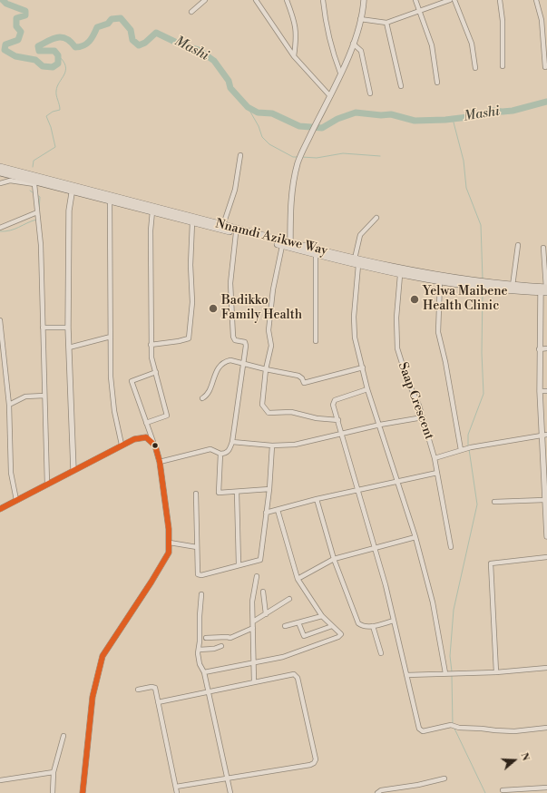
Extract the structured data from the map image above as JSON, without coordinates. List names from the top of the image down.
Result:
{
  "streets": {
    "highway": ["Nnamdi Azikwe Way"],
    "street": ["Saap Crescent"]
  },
  "crossings": [
    ["Nnamdi Azikwe Way", "Saap Crescent"]
  ],
  "water": ["Mashi"],
  "places": ["Yelwa Maibene Health Clinic", "Badikko Family Health"],
  "north": "right"
}
